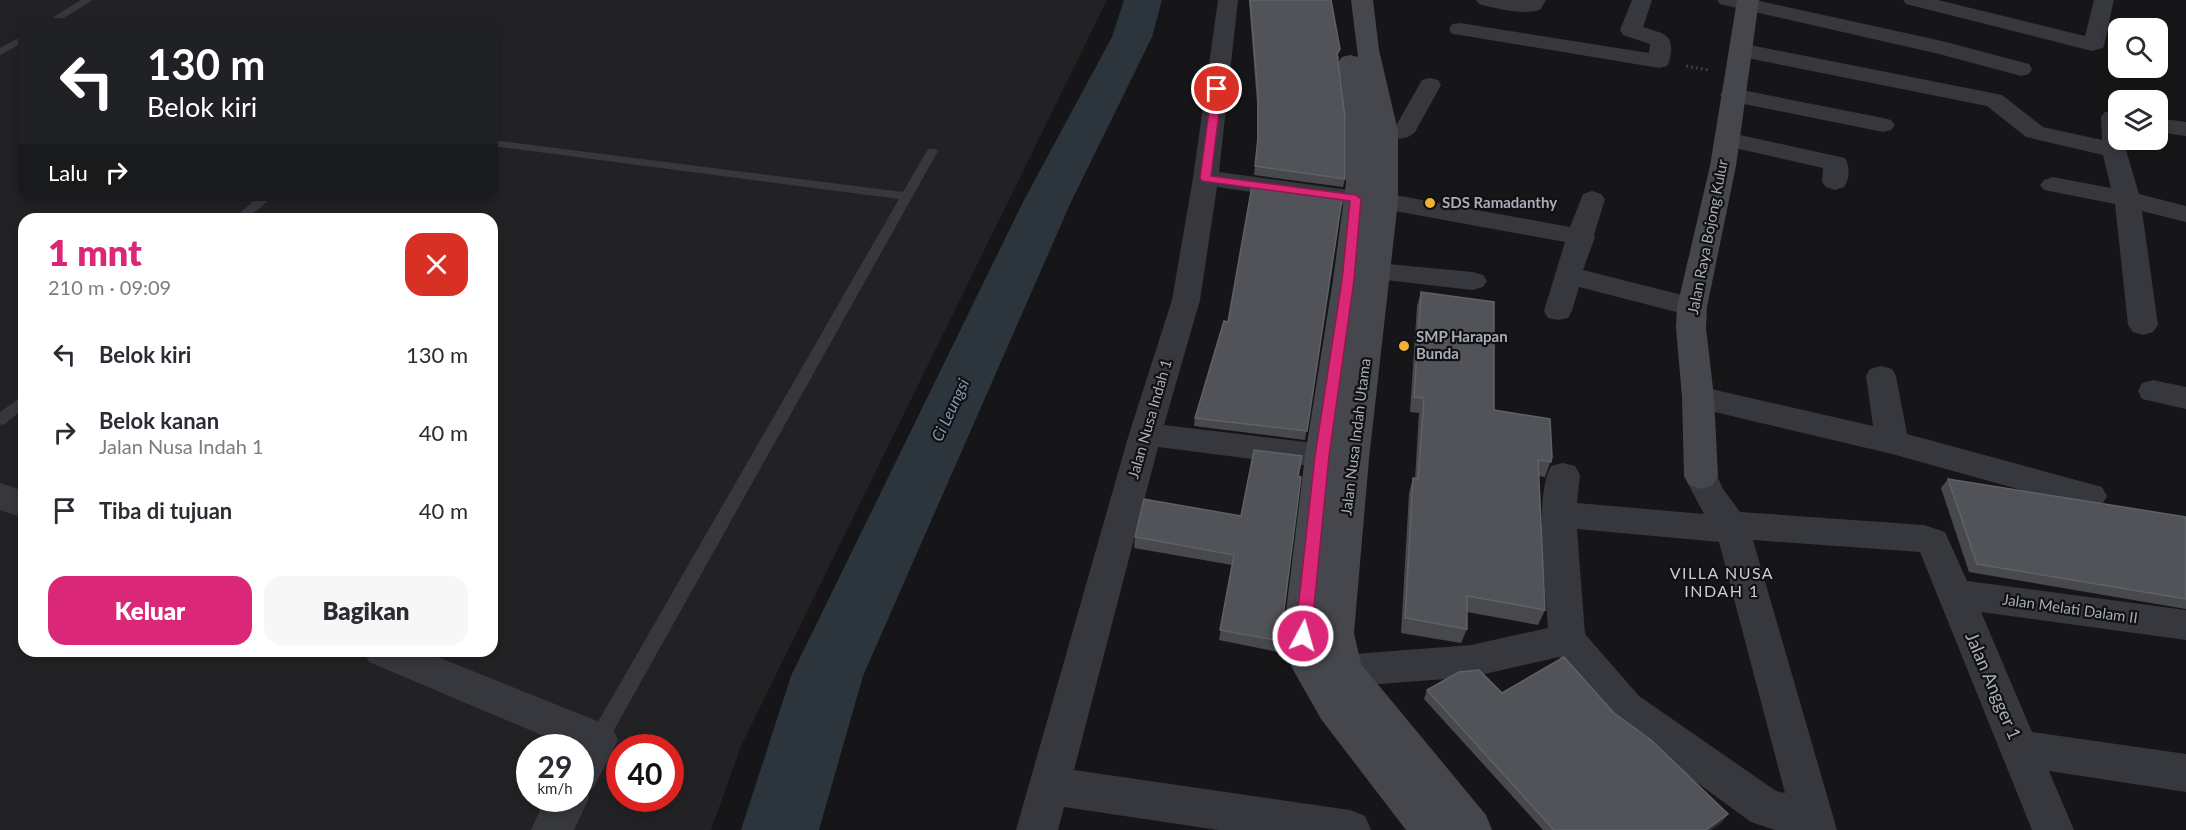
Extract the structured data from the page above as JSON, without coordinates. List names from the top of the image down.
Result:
{
  "streets": {
    "street": [
      "Jalan Raya Bojong Kulur",
      "Jalan Nusa Indah 1",
      "Jalan Nusa Indah Utama",
      "Jalan Melati Dalam II",
      "Jalan Angger 1"
    ]
  },
  "crossings": [
    ["Jalan Melati Dalam II", "Jalan Angger 1"]
  ],
  "districts": ["VILLA NUSA INDAH 1"],
  "water": ["Ci Leungsi"],
  "places": ["SDS Ramadanthy", "SMP Harapan Bunda"],
  "page": {
    "turn": ["130 m", "Belok kiri"],
    "then": "Lalu",
    "heading": ["1 mnt", "210 m · 09:09"],
    "list": [
      {
        "name": "Belok kiri",
        "value": "130 m"
      },
      {
        "name": "Belok kanan",
        "note": "Jalan Nusa Indah 1",
        "value": "40 m"
      },
      {
        "name": "Tiba di tujuan",
        "value": "40 m"
      }
    ],
    "buttons": ["Keluar", "Bagikan"],
    "speed": "29 km/h",
    "limit": "40"
  }
}
